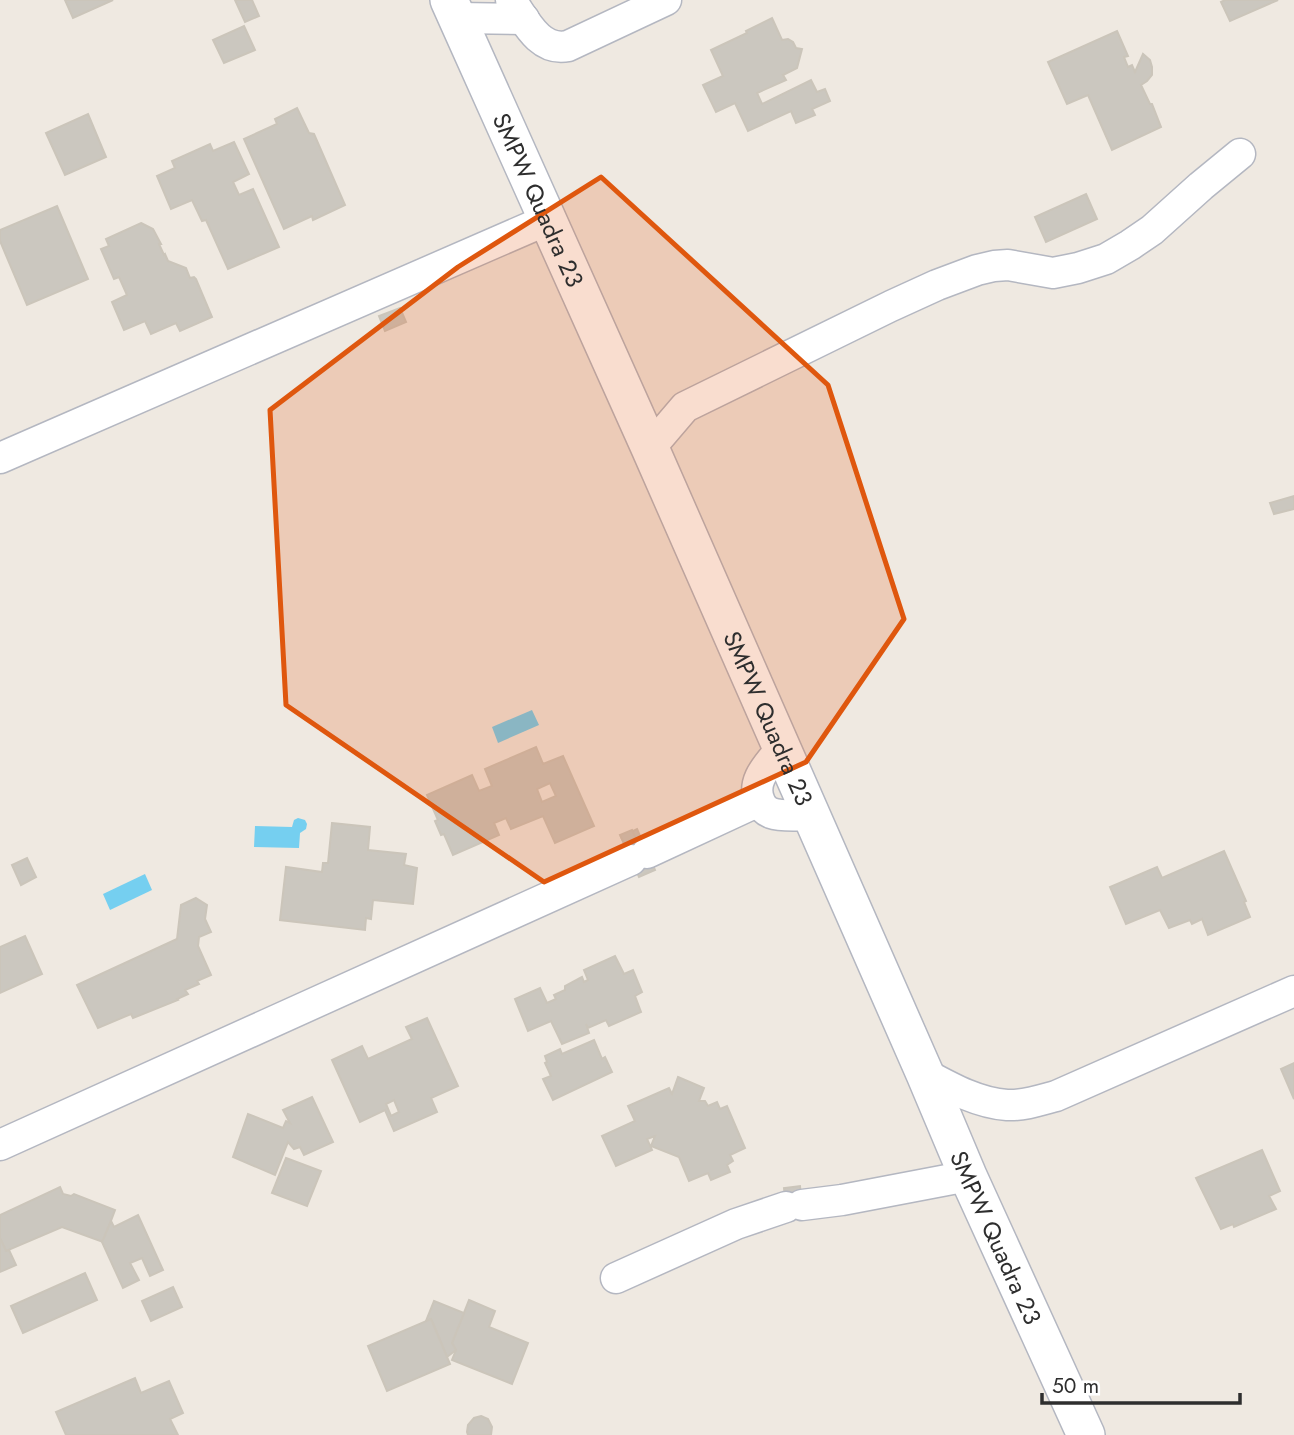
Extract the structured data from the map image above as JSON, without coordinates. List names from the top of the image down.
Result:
{
  "streets": {
    "street": ["SMPW Quadra 23"]
  },
  "scale_bar": "50 m"
}
